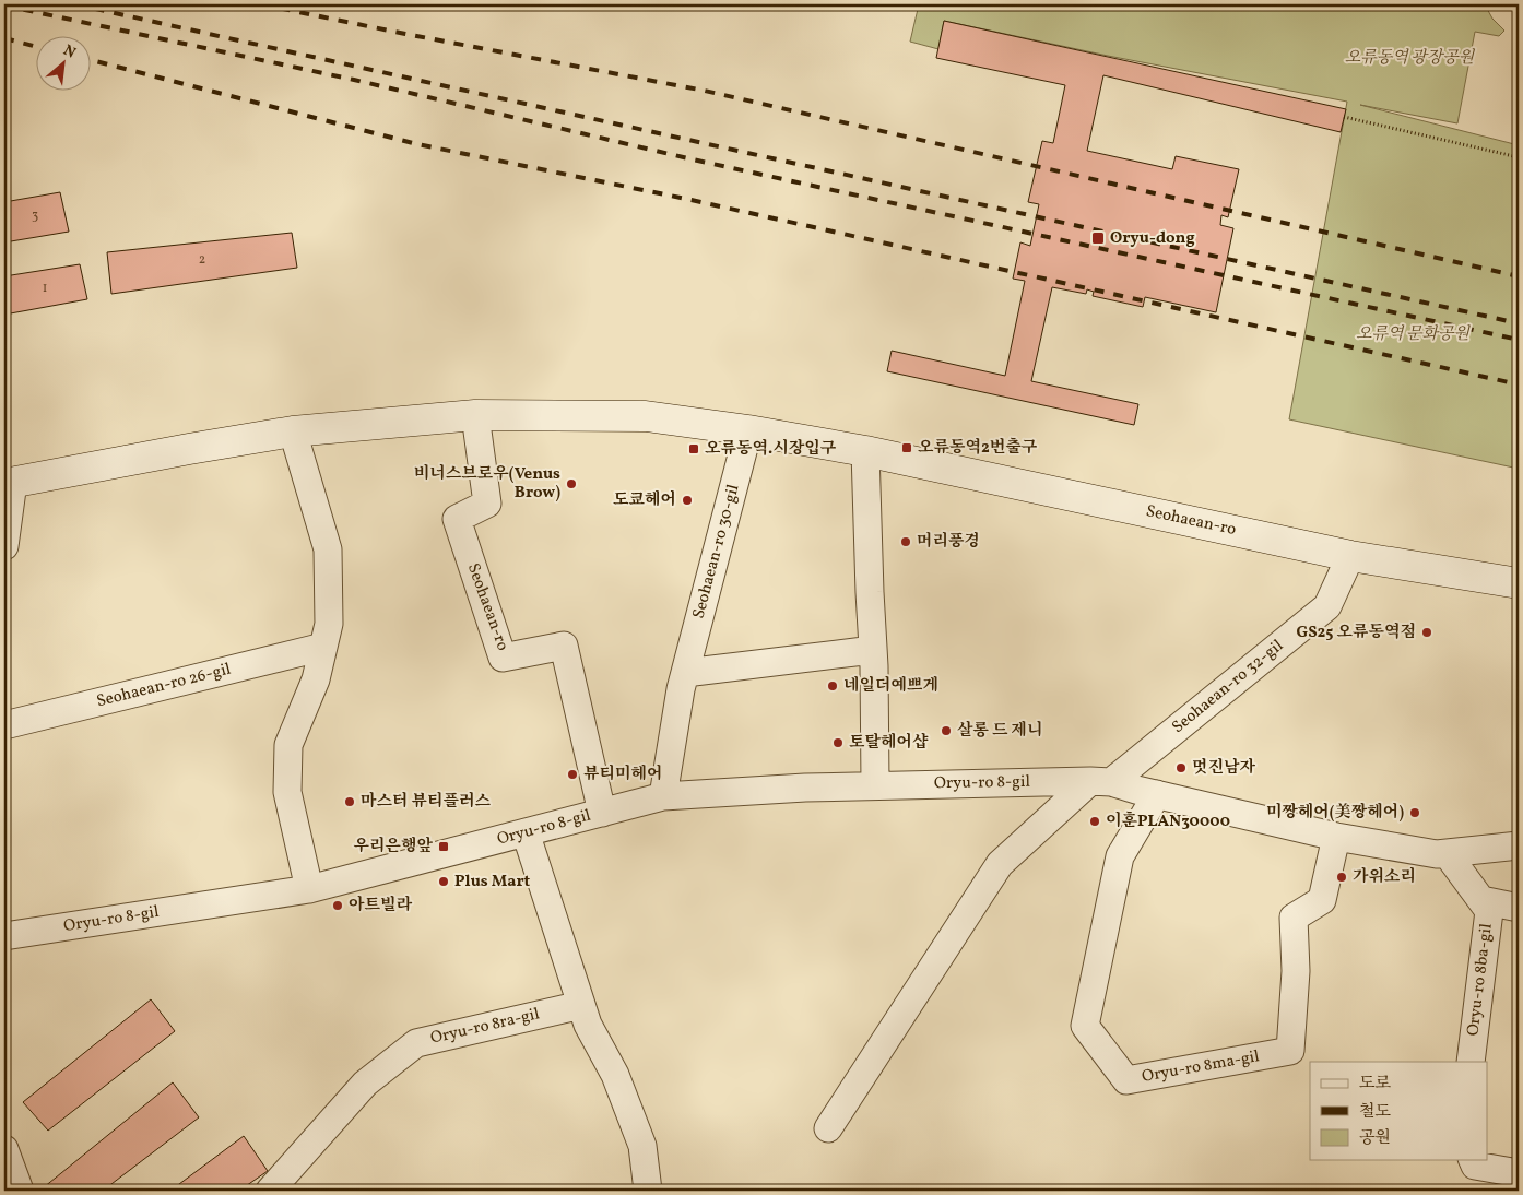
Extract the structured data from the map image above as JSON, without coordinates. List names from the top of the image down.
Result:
{
  "streets": {
    "main road": ["Seohaean-ro"],
    "street": [
      "Seohaean-ro 30-gil",
      "Seohaean-ro 26-gil",
      "Seohaean-ro 32-gil",
      "Oryu-ro 8-gil",
      "Oryu-ro 8ba-gil",
      "Oryu-ro 8ra-gil",
      "Oryu-ro 8ma-gil"
    ]
  },
  "crossings": [
    ["Seohaean-ro", "Seohaean-ro 30-gil"],
    ["Seohaean-ro", "Seohaean-ro 32-gil"],
    ["Seohaean-ro", "Oryu-ro 8-gil"],
    ["Seohaean-ro 30-gil", "Oryu-ro 8-gil"],
    ["Seohaean-ro 32-gil", "Oryu-ro 8-gil"],
    ["Oryu-ro 8-gil", "Oryu-ro 8ba-gil"],
    ["Oryu-ro 8-gil", "Oryu-ro 8ma-gil"]
  ],
  "parks": ["오류동역 광장공원", "오류역 문화공원"],
  "places": {
    "transit": [
      "Oryu-dong",
      "오류동역2번출구",
      "오류동역.시장입구",
      "우리은행앞"
    ],
    "other": [
      "비너스브로우(Venus Brow)",
      "도쿄헤어",
      "머리풍경",
      "GS25 오류동역점",
      "네일더예쁘게",
      "살롱 드 제니",
      "토탈헤어샵",
      "멋진남자",
      "뷰티미헤어",
      "마스터 뷰티플러스",
      "미짱헤어(美짱헤어)",
      "이훈PLAN30000",
      "가위소리",
      "Plus Mart",
      "아트빌라"
    ]
  },
  "house_numbers": ["3", "2", "1"],
  "legend": ["도로", "철도", "공원"],
  "north": "top right"
}
